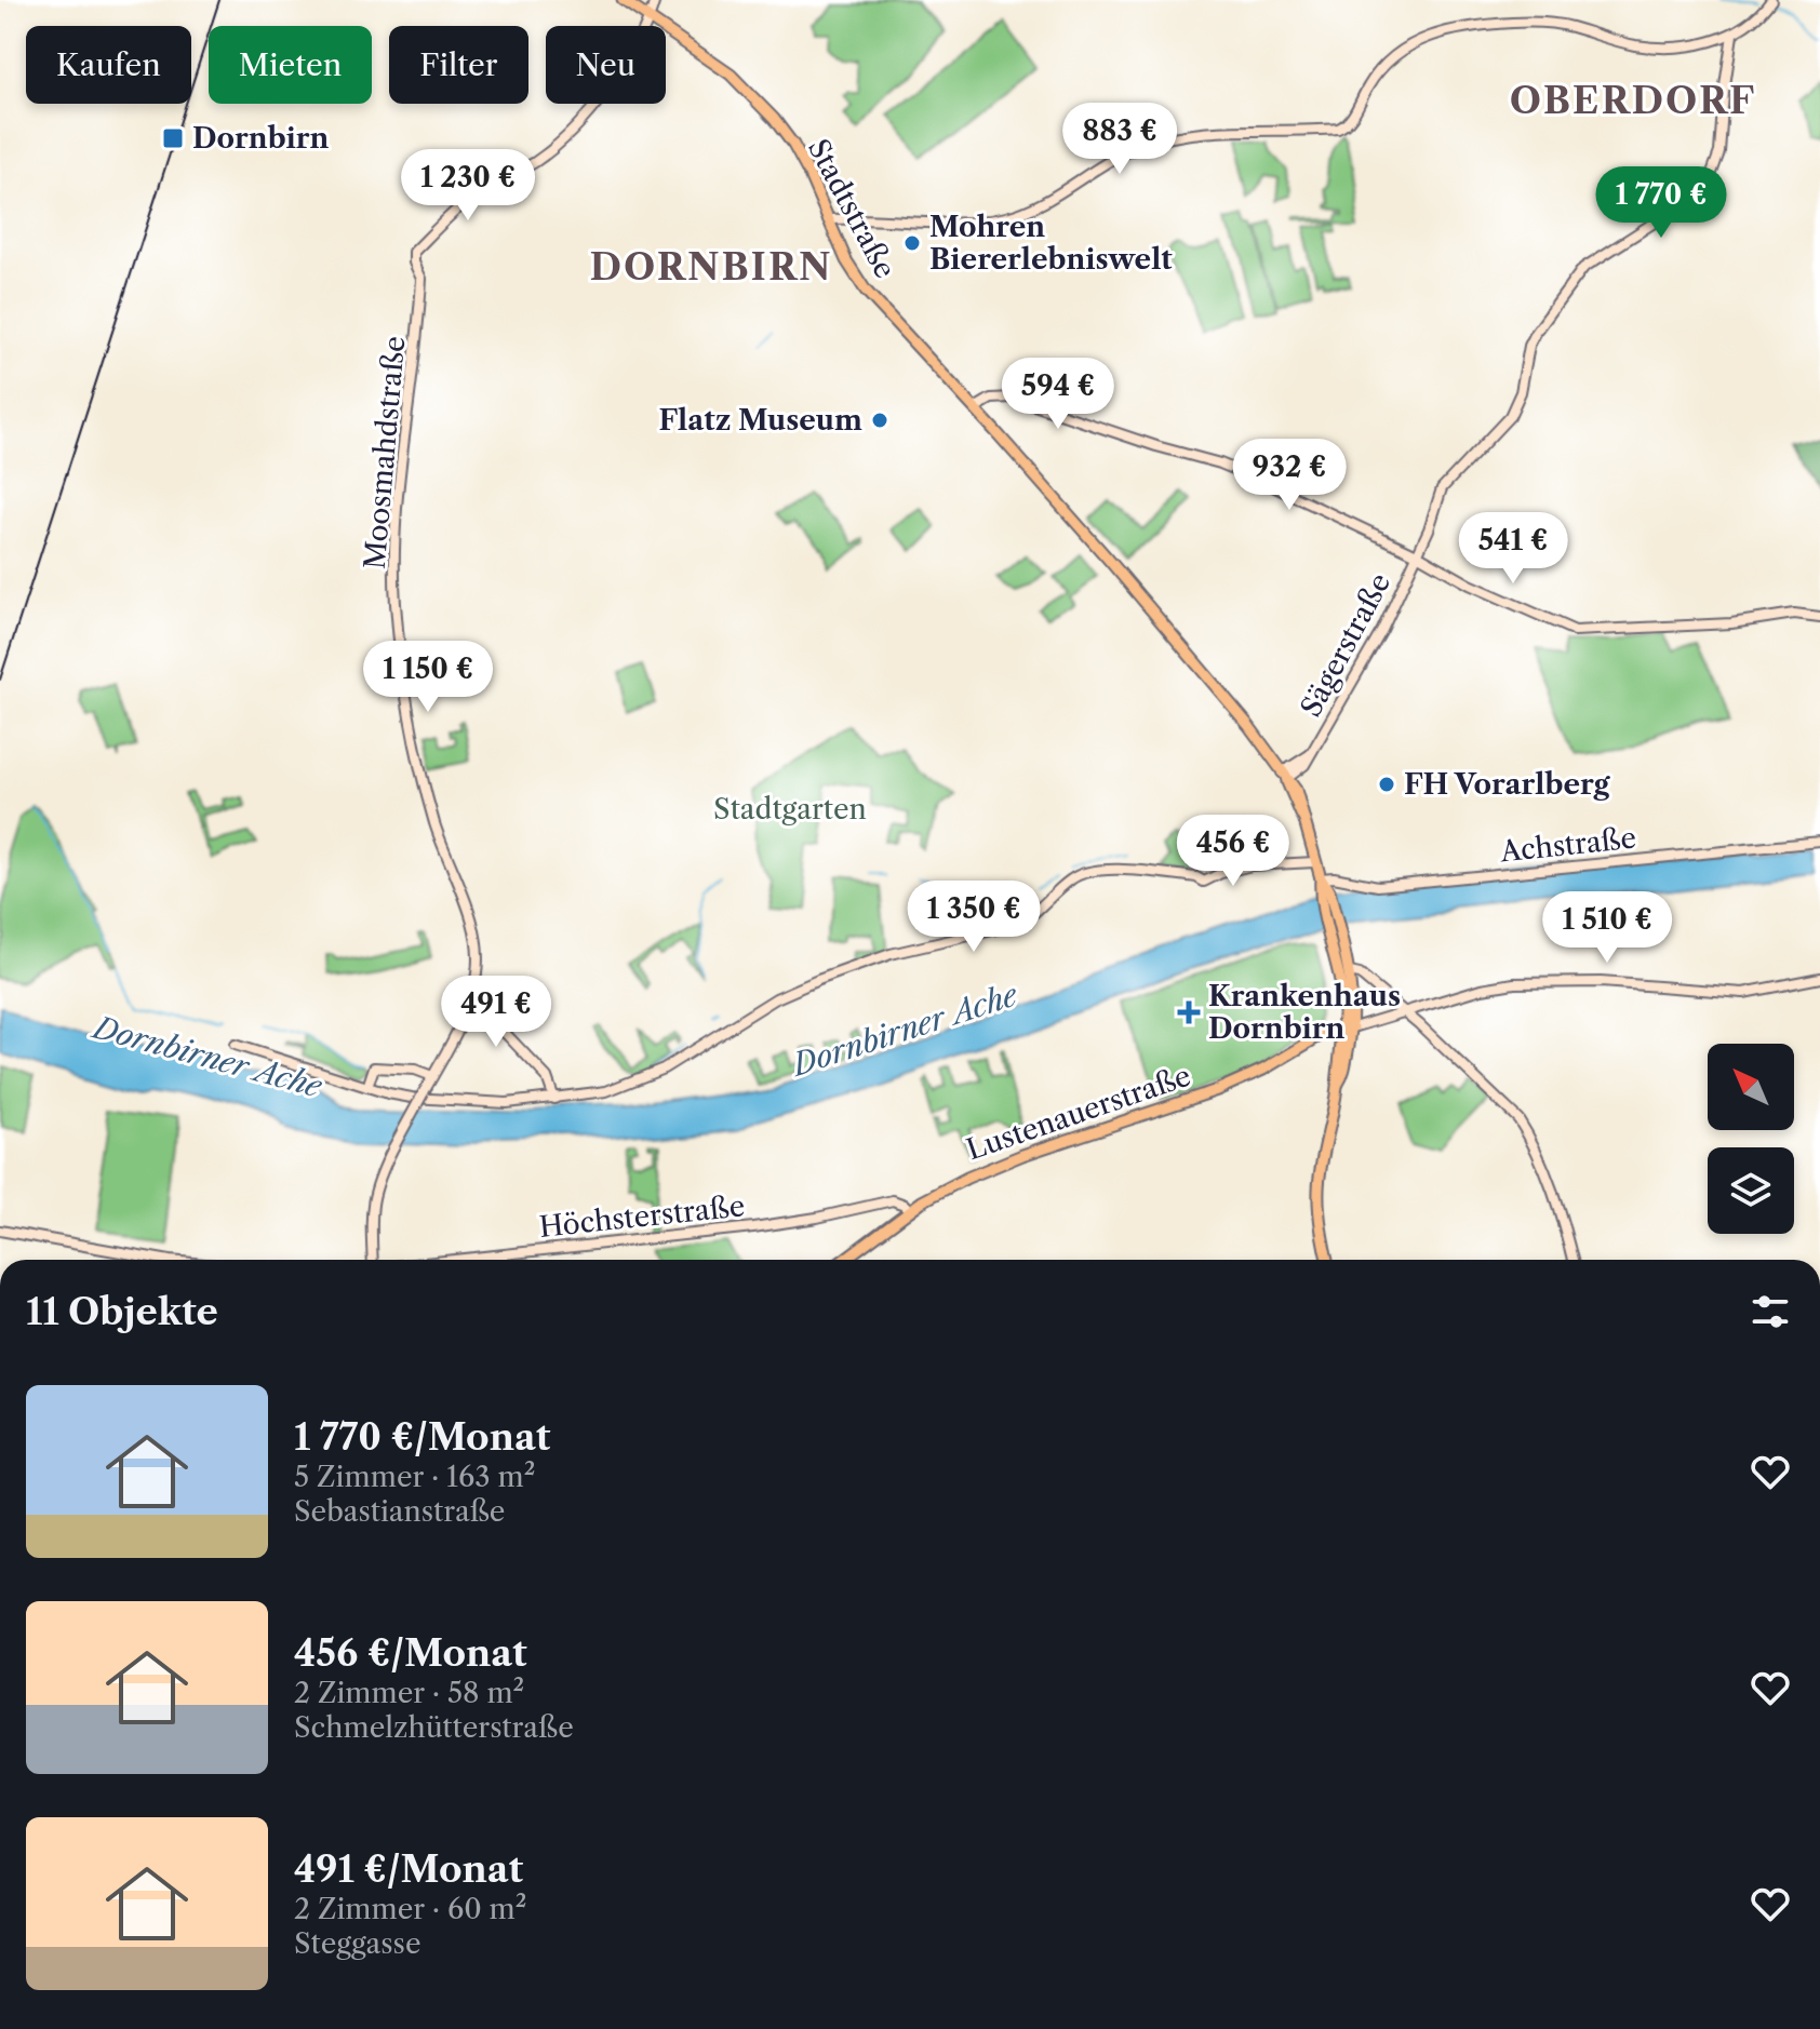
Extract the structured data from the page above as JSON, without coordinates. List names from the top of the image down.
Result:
{
  "streets": {
    "main road": ["Stadtstraße", "Lustenauerstraße"],
    "street": [
      "Moosmahdstraße",
      "Sägerstraße",
      "Achstraße",
      "Höchsterstraße"
    ]
  },
  "crossings": [
    ["Stadtstraße", "Moosmahdstraße"],
    ["Stadtstraße", "Sägerstraße"],
    ["Stadtstraße", "Achstraße"],
    ["Lustenauerstraße", "Höchsterstraße"]
  ],
  "districts": ["OBERDORF", "DORNBIRN"],
  "water": ["Dornbirner Ache"],
  "parks": ["Stadtgarten"],
  "places": {
    "transit": ["Dornbirn"],
    "other": ["Mohren Biererlebniswelt", "Flatz Museum", "FH Vorarlberg"],
    "health": ["Krankenhaus Dornbirn"]
  },
  "north": "top left",
  "page": {
    "chip": [
      "Kaufen",
      "Mieten",
      "Filter",
      "Neu"
    ],
    "price": [
      "883 €",
      "1 230 €",
      "1 770 €",
      "594 €",
      "932 €",
      "541 €",
      "1 150 €",
      "456 €",
      "1 350 €",
      "1 510 €",
      "491 €"
    ],
    "heading": "11 Objekte",
    "list": [
      {
        "name": "1 770 €/Monat",
        "note": "5 Zimmer · 163 m² · Sebastianstraße"
      },
      {
        "name": "456 €/Monat",
        "note": "2 Zimmer · 58 m² · Schmelzhütterstraße"
      },
      {
        "name": "491 €/Monat",
        "note": "2 Zimmer · 60 m² · Steggasse"
      }
    ]
  }
}
